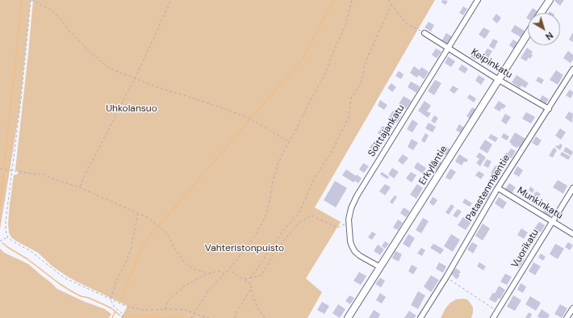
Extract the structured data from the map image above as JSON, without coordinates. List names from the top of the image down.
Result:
{
  "streets": {
    "street": [
      "Keipinkatu",
      "Soittajankatu",
      "Erkyläntie",
      "Patastenmäentie",
      "Munkinkatu",
      "Vuorikatu"
    ]
  },
  "crossings": [
    ["Keipinkatu", "Soittajankatu"],
    ["Keipinkatu", "Erkyläntie"],
    ["Keipinkatu", "Patastenmäentie"],
    ["Soittajankatu", "Erkyläntie"],
    ["Patastenmäentie", "Munkinkatu"],
    ["Munkinkatu", "Vuorikatu"]
  ],
  "parks": ["Uhkolansuo", "Vahteristonpuisto"],
  "north": "bottom right"
}
